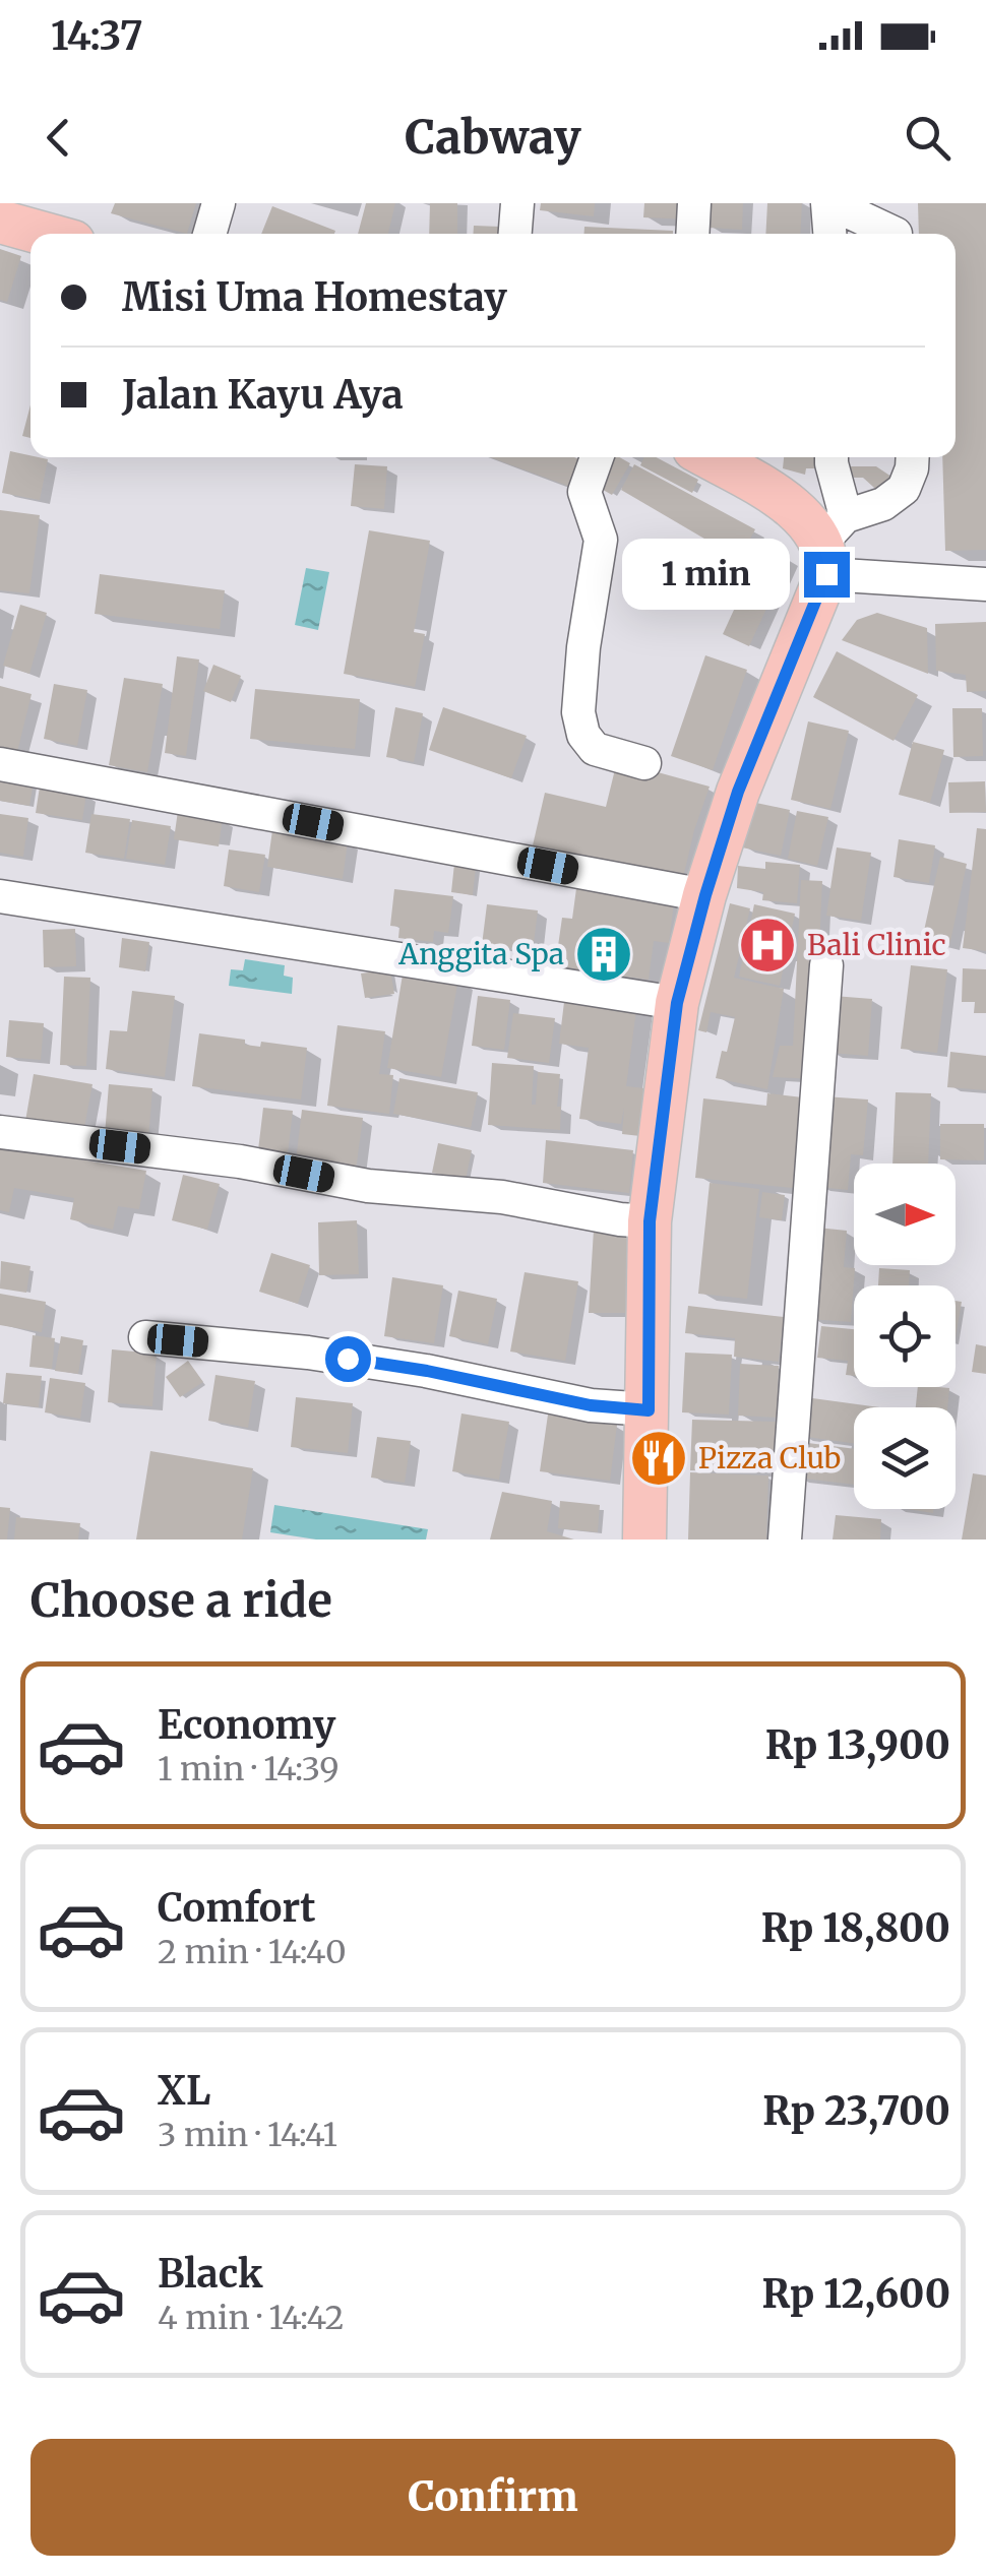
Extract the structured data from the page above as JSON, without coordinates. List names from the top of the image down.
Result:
{
  "places": {
    "hospital": ["Bali Clinic"],
    "building": ["Anggita Spa"],
    "restaurant": ["Pizza Club"]
  },
  "north": "right",
  "page": {
    "status": "14:37",
    "header": "Cabway",
    "banner": ["Misi Uma Homestay", "Jalan Kayu Aya"],
    "bubble": "1 min",
    "heading": "Choose a ride",
    "list": [
      {
        "name": "Economy",
        "note": "1 min · 14:39",
        "value": "Rp 13,900"
      },
      {
        "name": "Comfort",
        "note": "2 min · 14:40",
        "value": "Rp 18,800"
      },
      {
        "name": "XL",
        "note": "3 min · 14:41",
        "value": "Rp 23,700"
      },
      {
        "name": "Black",
        "note": "4 min · 14:42",
        "value": "Rp 12,600"
      }
    ],
    "buttons": "Confirm"
  }
}
